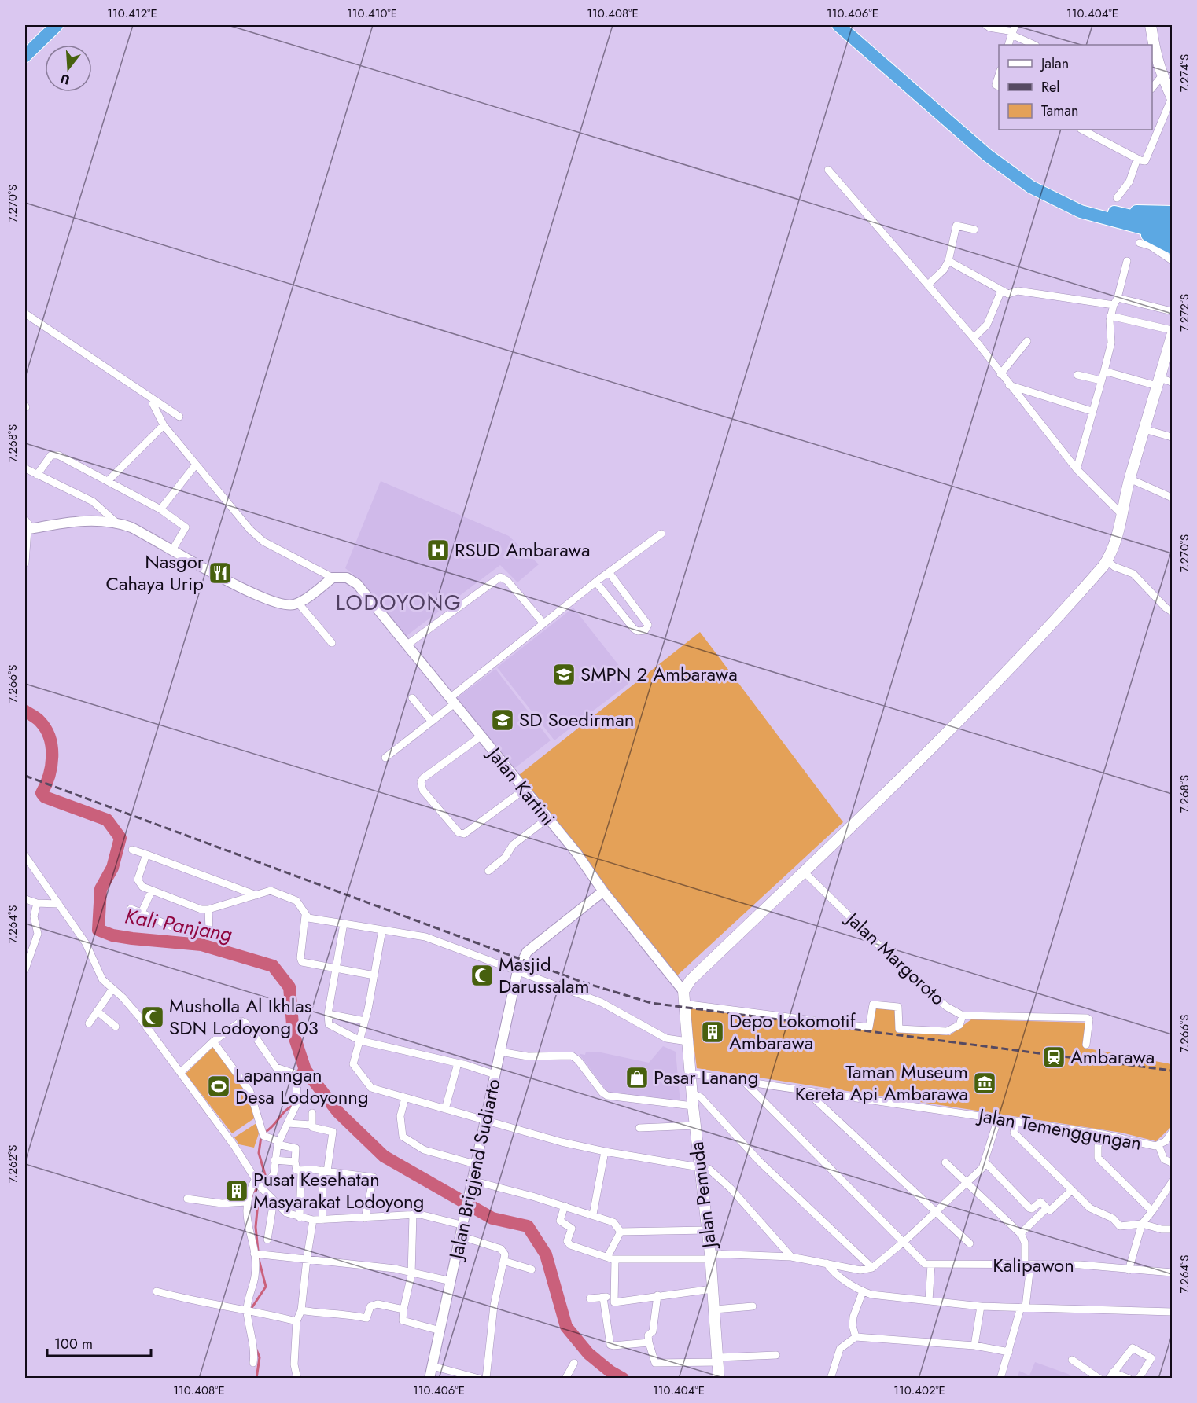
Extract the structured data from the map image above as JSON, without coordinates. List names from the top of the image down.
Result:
{
  "streets": {
    "main road": ["Jalan Pemuda"],
    "street": [
      "Jalan Kartini",
      "Jalan Margoroto",
      "Jalan Temenggungan",
      "Jalan Brigjend Sudiarto",
      "Kalipawon"
    ]
  },
  "crossings": [
    ["Jalan Kartini", "Jalan Brigjend Sudiarto"],
    ["Jalan Kartini", "Jalan Pemuda"],
    ["Jalan Temenggungan", "Jalan Pemuda"]
  ],
  "districts": ["LODOYONG"],
  "water": ["Kali Panjang"],
  "places": {
    "hospital": ["RSUD Ambarawa"],
    "restaurant": ["Nasgor Cahaya Urip"],
    "school or university": ["SMPN 2 Ambarawa", "SD Soedirman"],
    "mosque": ["Masjid Darussalam", "Musholla Al Ikhlas SDN Lodoyong 03"],
    "building": ["Depo Lokomotif Ambarawa", "Pusat Kesehatan Masyarakat Lodoyong"],
    "station": ["Ambarawa"],
    "shop": ["Pasar Lanang"],
    "museum": ["Taman Museum Kereta Api Ambarawa"],
    "sports": ["Lapanngan Desa Lodoyonng"]
  },
  "legend": ["Jalan", "Rel", "Taman"],
  "scale_bar": "100 m",
  "north": "bottom",
  "coordinates": [
    "110.412°E",
    "110.410°E",
    "110.408°E",
    "110.406°E",
    "110.404°E",
    "7.274°S",
    "7.270°S",
    "7.272°S",
    "7.268°S",
    "7.266°S",
    "7.264°S",
    "7.262°S",
    "110.402°E"
  ]
}
